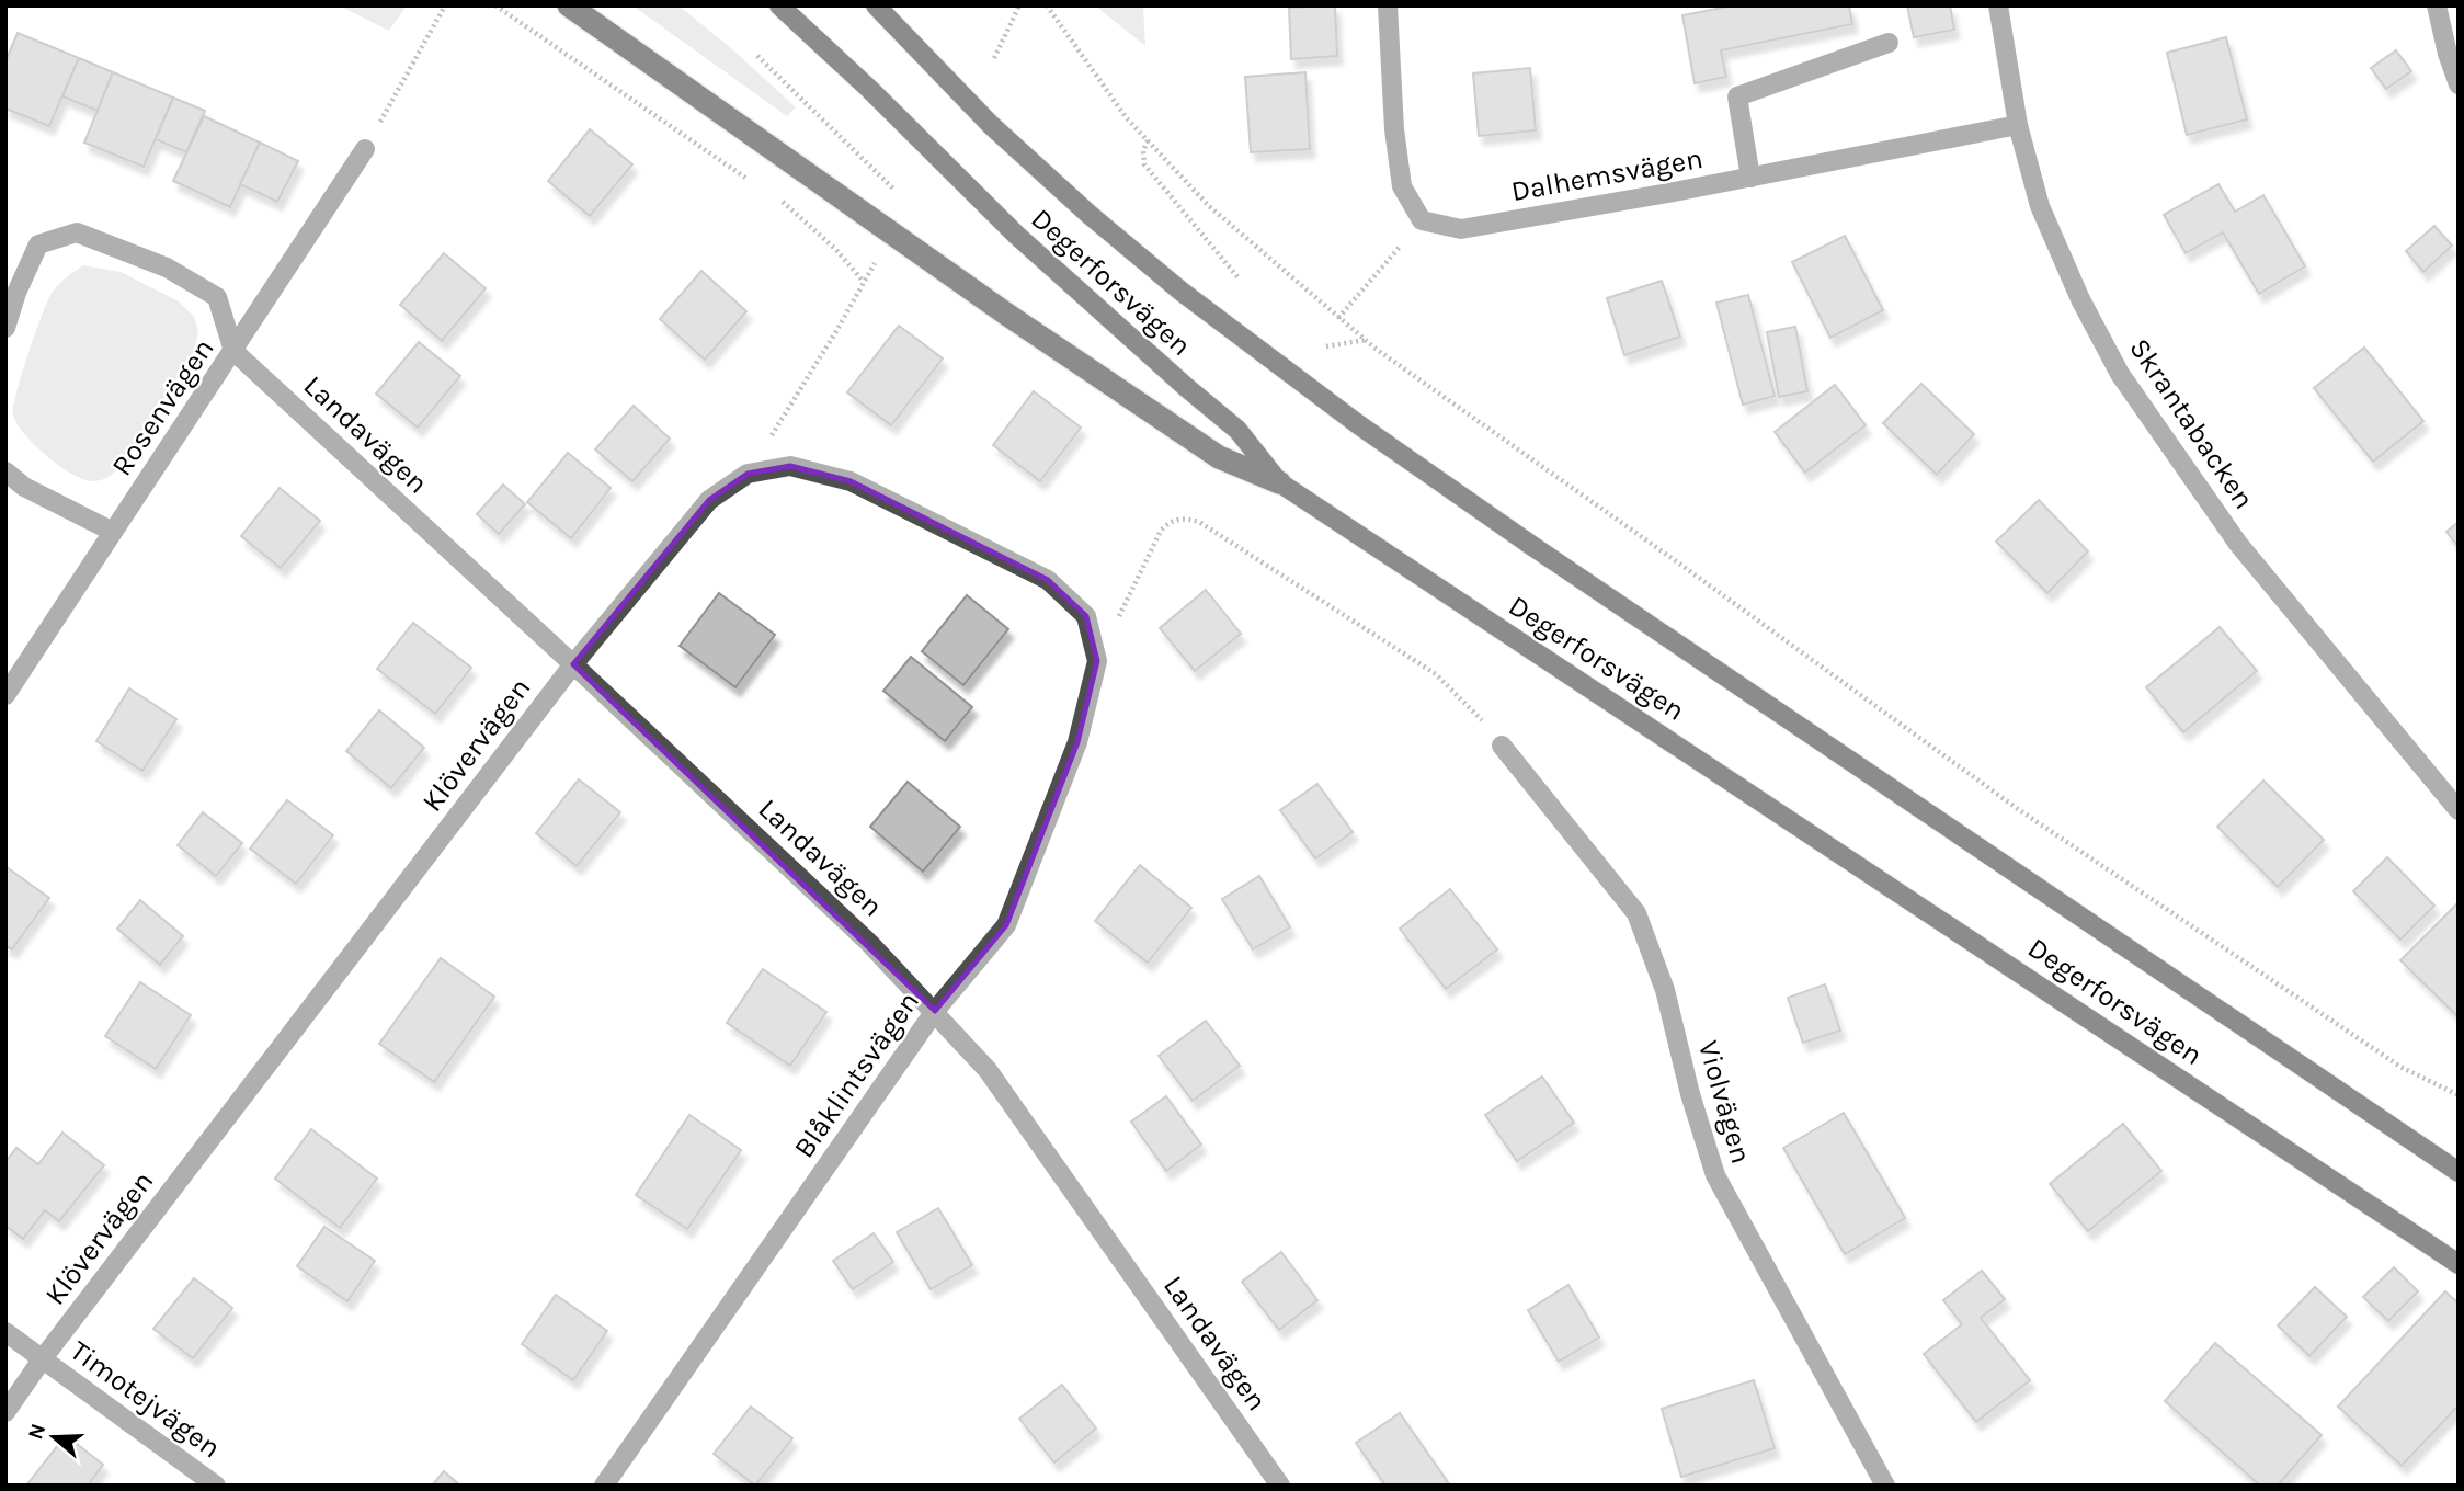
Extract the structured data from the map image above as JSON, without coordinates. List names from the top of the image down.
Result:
{
  "streets": {
    "main road": ["Degerforsvägen"],
    "street": [
      "Dalhemsvägen",
      "Rosenvägen",
      "Skrantabacken",
      "Landavägen",
      "Klövervägen",
      "Blåklintsvägen",
      "Violvägen",
      "Timotejvägen"
    ]
  },
  "crossings": [
    ["Dalhemsvägen", "Skrantabacken"],
    ["Rosenvägen", "Landavägen"],
    ["Landavägen", "Klövervägen"],
    ["Landavägen", "Blåklintsvägen"],
    ["Klövervägen", "Blåklintsvägen"],
    ["Klövervägen", "Timotejvägen"]
  ],
  "north": "left"
}
